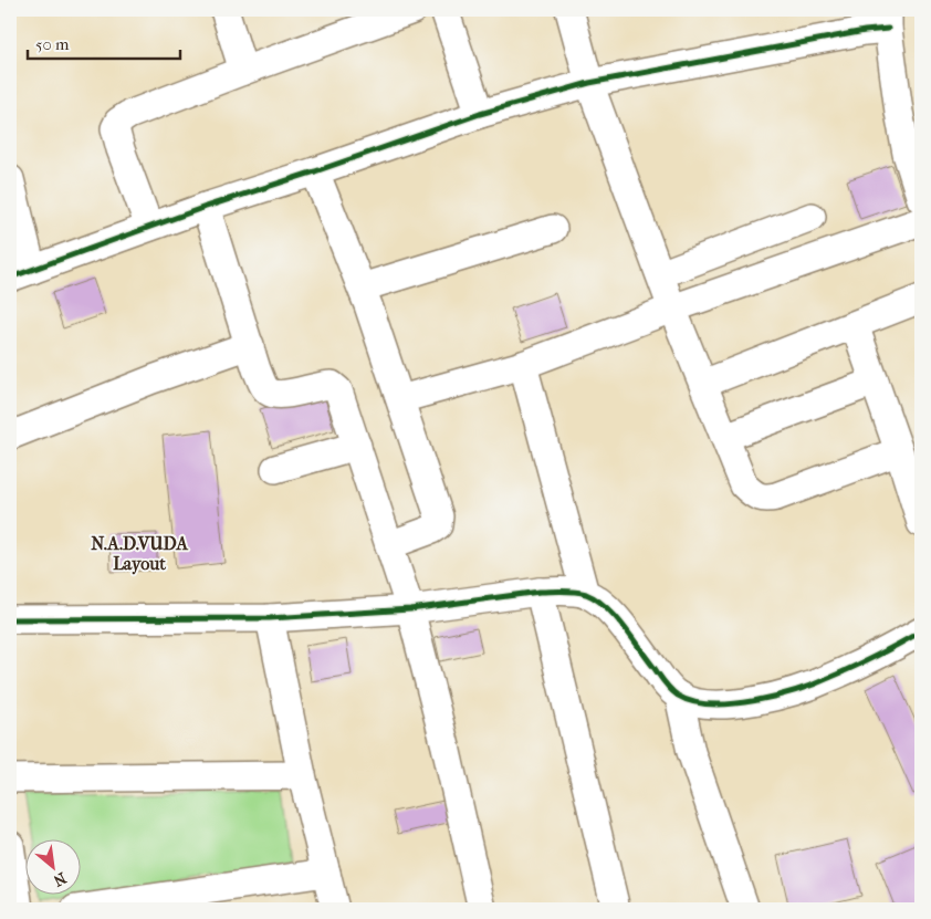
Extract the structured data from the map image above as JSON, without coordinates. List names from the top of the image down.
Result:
{
  "districts": ["N.A.D.VUDA Layout"],
  "scale_bar": "50 m",
  "north": "bottom right"
}
